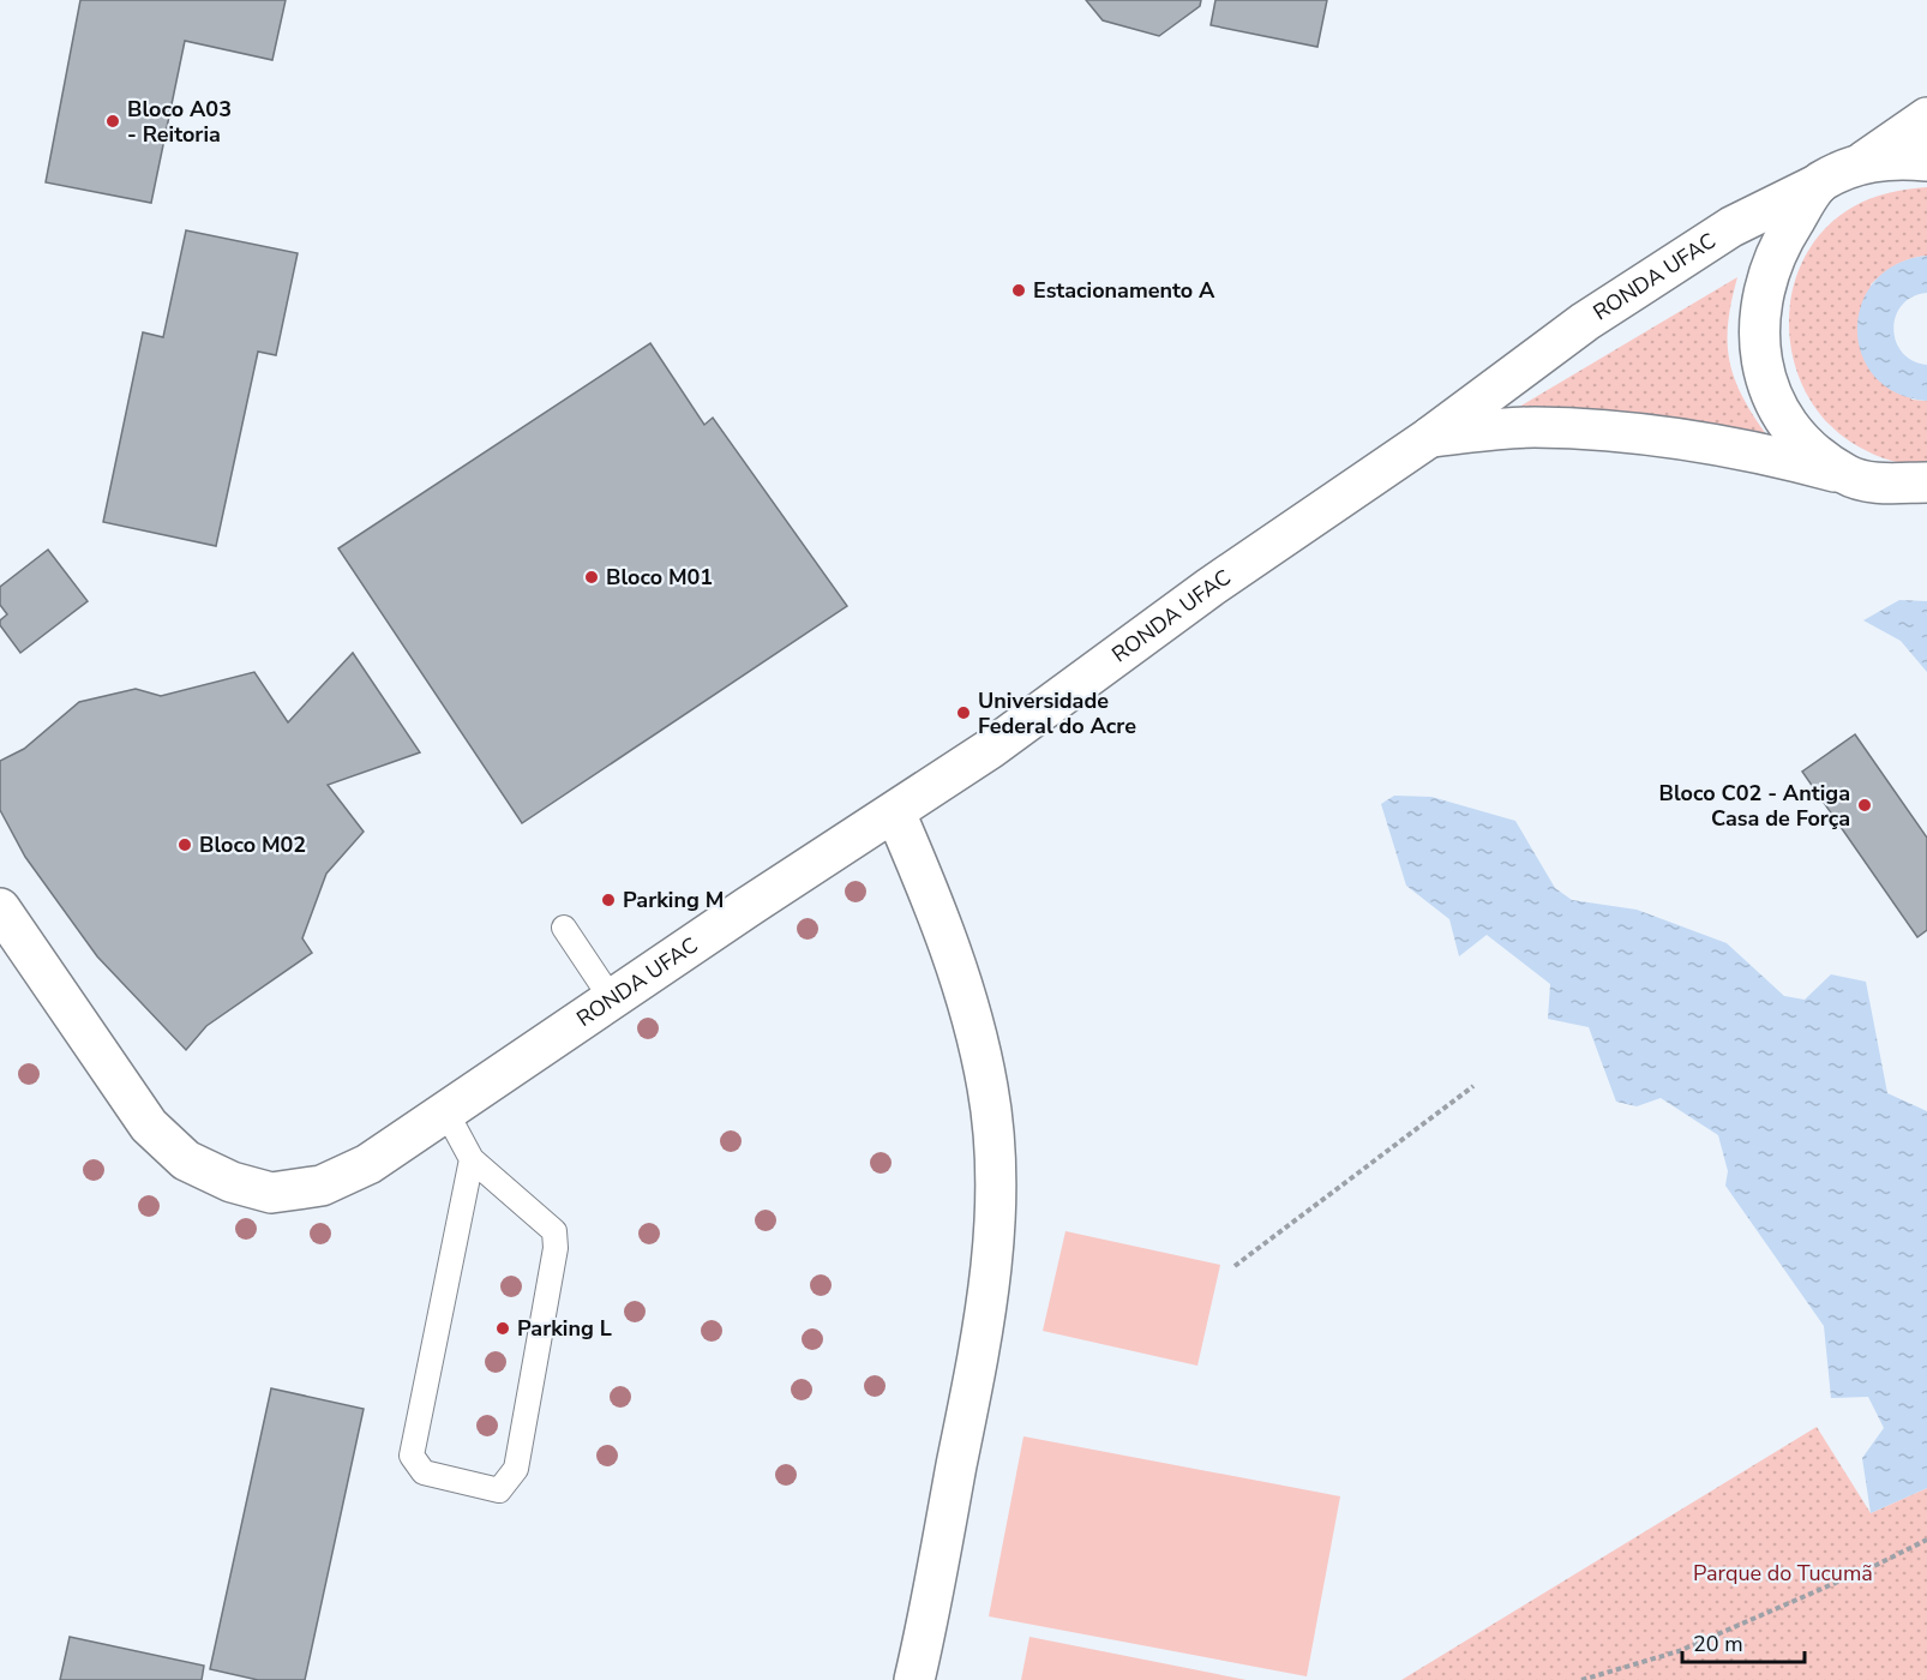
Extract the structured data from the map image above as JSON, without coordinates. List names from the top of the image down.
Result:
{
  "streets": {
    "street": ["RONDA UFAC"]
  },
  "parks": ["Parque do Tucumã"],
  "places": [
    "Bloco A03 - Reitoria",
    "Estacionamento A",
    "Bloco M01",
    "Universidade Federal do Acre",
    "Bloco C02 - Antiga Casa de Força",
    "Bloco M02",
    "Parking M",
    "Parking L"
  ],
  "scale_bar": "20 m"
}
